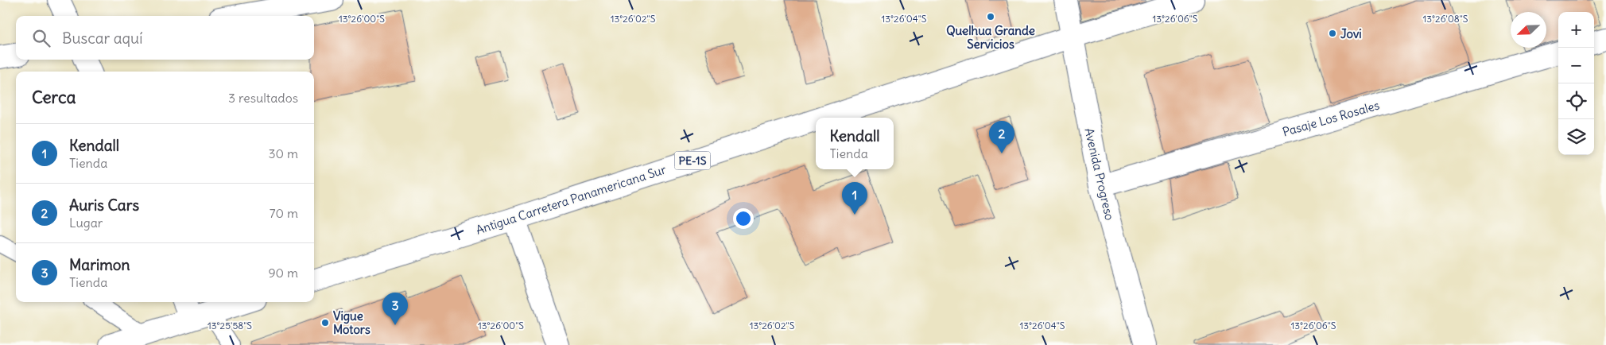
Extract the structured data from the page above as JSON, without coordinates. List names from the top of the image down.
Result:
{
  "streets": {
    "main road": [
      "Pasaje Los Rosales",
      "PE-1S",
      "Avenida Progreso",
      "Antigua Carretera Panamericana Sur"
    ]
  },
  "crossings": [
    ["Pasaje Los Rosales", "Avenida Progreso"],
    ["Avenida Progreso", "Antigua Carretera Panamericana Sur"]
  ],
  "places": ["Quelhua Grande Servicios", "Jovi", "Vigue Motors"],
  "north": "bottom left",
  "page": {
    "map_buttons": ["+", "−"],
    "search": "Buscar aquí",
    "heading": ["Cerca", "3 resultados"],
    "popup": ["Kendall", "Tienda"],
    "pins": ["2", "1", "3"],
    "list": [
      {
        "mark": "1",
        "name": "Kendall",
        "note": "Tienda",
        "value": "30 m"
      },
      {
        "mark": "2",
        "name": "Auris Cars",
        "note": "Lugar",
        "value": "70 m"
      },
      {
        "mark": "3",
        "name": "Marimon",
        "note": "Tienda",
        "value": "90 m"
      }
    ]
  },
  "coordinates": [
    "13°26'00\"S",
    "13°26'02\"S",
    "13°26'04\"S",
    "13°26'06\"S",
    "13°26'08\"S",
    "13°25'58\"S"
  ]
}
